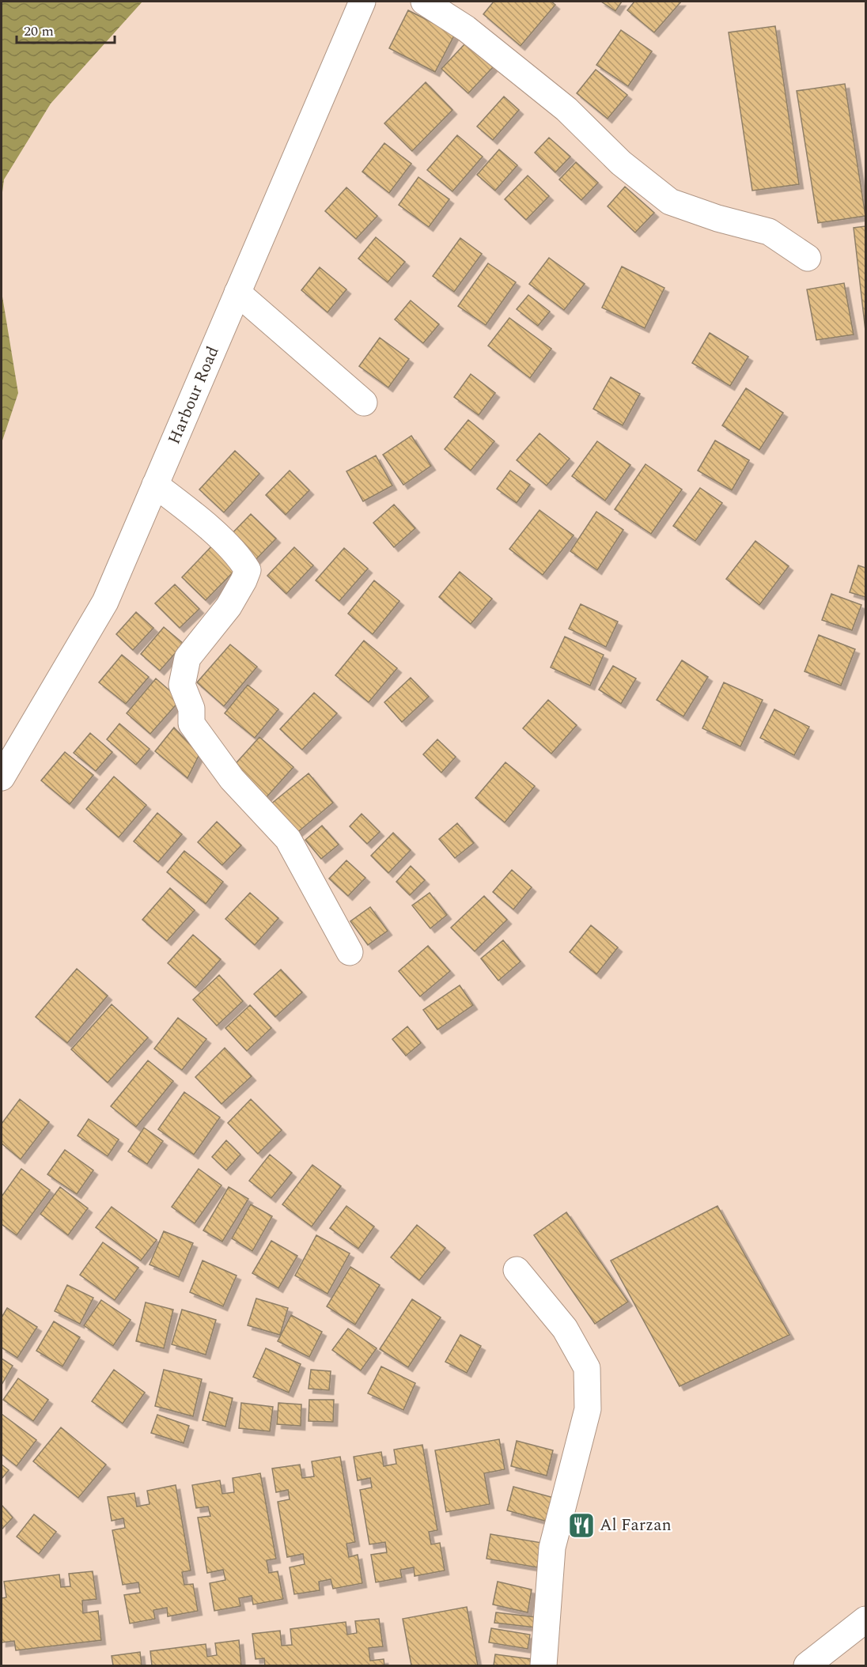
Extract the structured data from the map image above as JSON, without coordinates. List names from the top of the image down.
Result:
{
  "streets": {
    "street": ["Harbour Road"]
  },
  "places": {
    "restaurant": ["Al Farzan"]
  },
  "scale_bar": "20 m"
}
